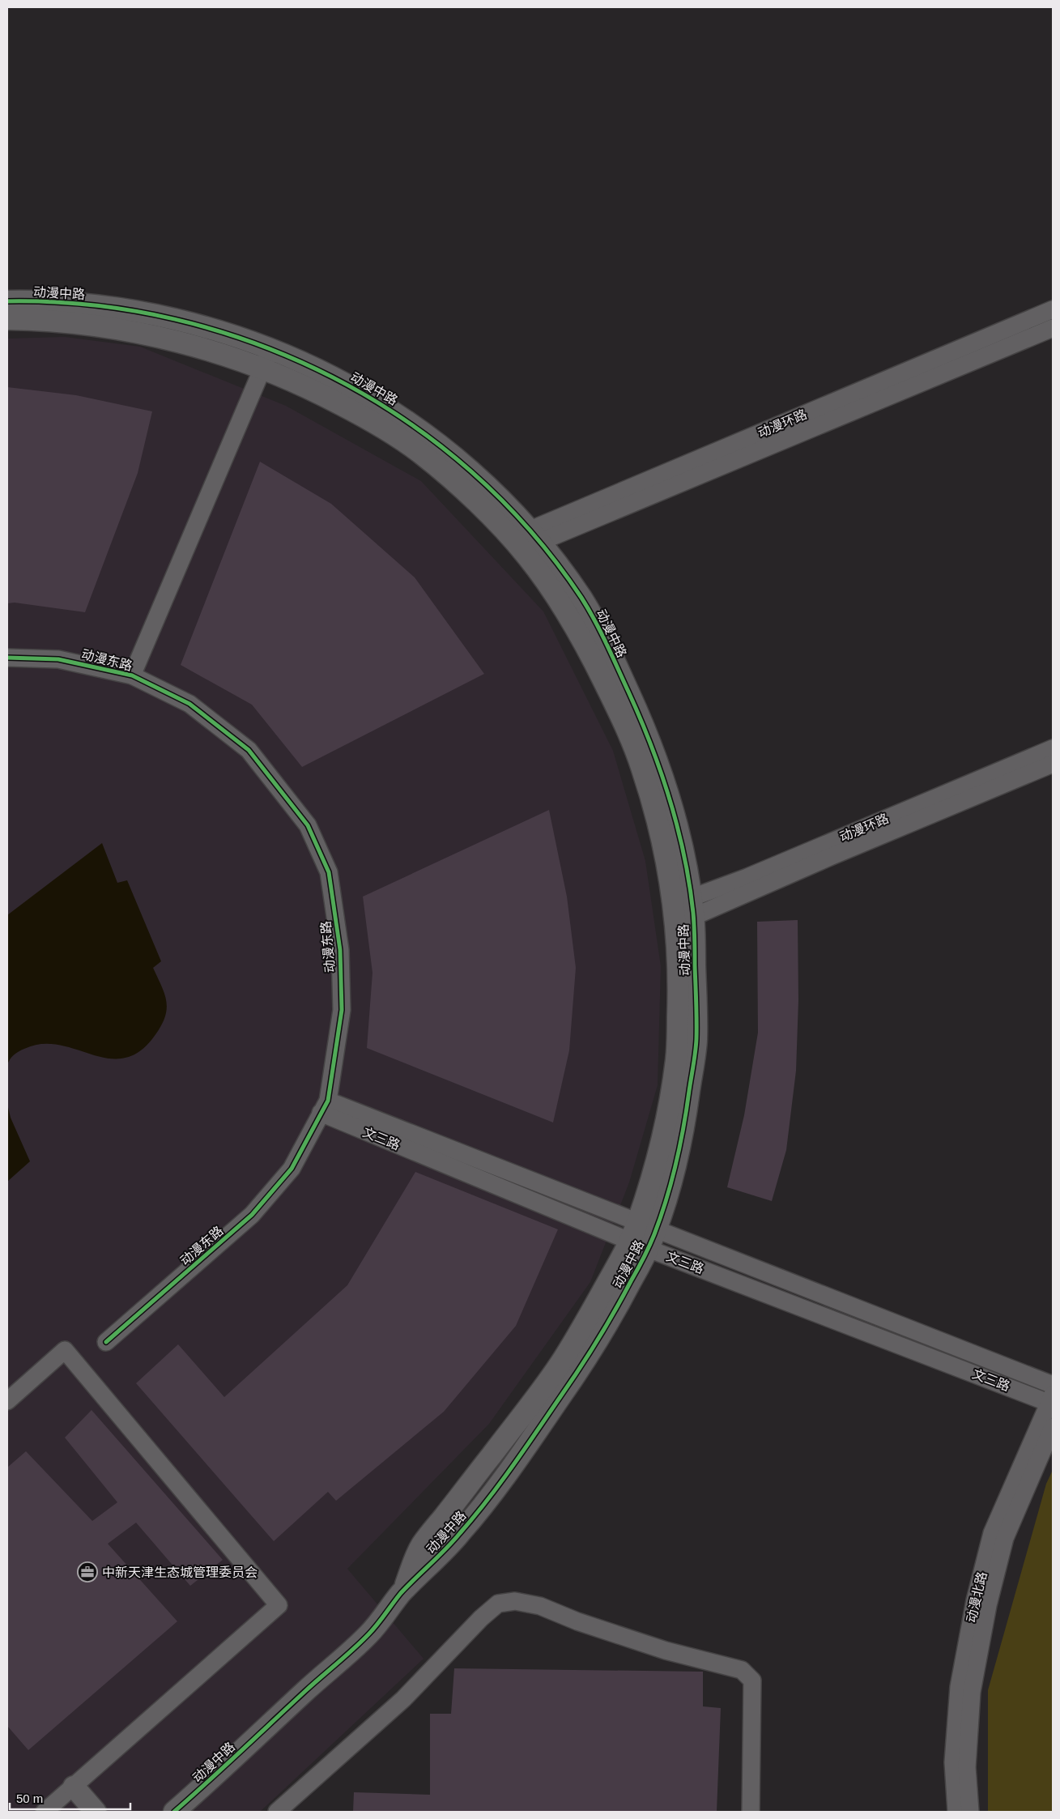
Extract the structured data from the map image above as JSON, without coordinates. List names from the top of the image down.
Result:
{
  "streets": {
    "street": [
      "动漫中路",
      "动漫环路",
      "动漫东路",
      "文三路",
      "动漫北路"
    ]
  },
  "crossings": [
    ["动漫中路", "动漫环路"],
    ["动漫中路", "文三路"],
    ["动漫东路", "文三路"],
    ["文三路", "动漫北路"]
  ],
  "places": {
    "office": ["中新天津生态城管理委员会"]
  },
  "scale_bar": "50 m"
}
